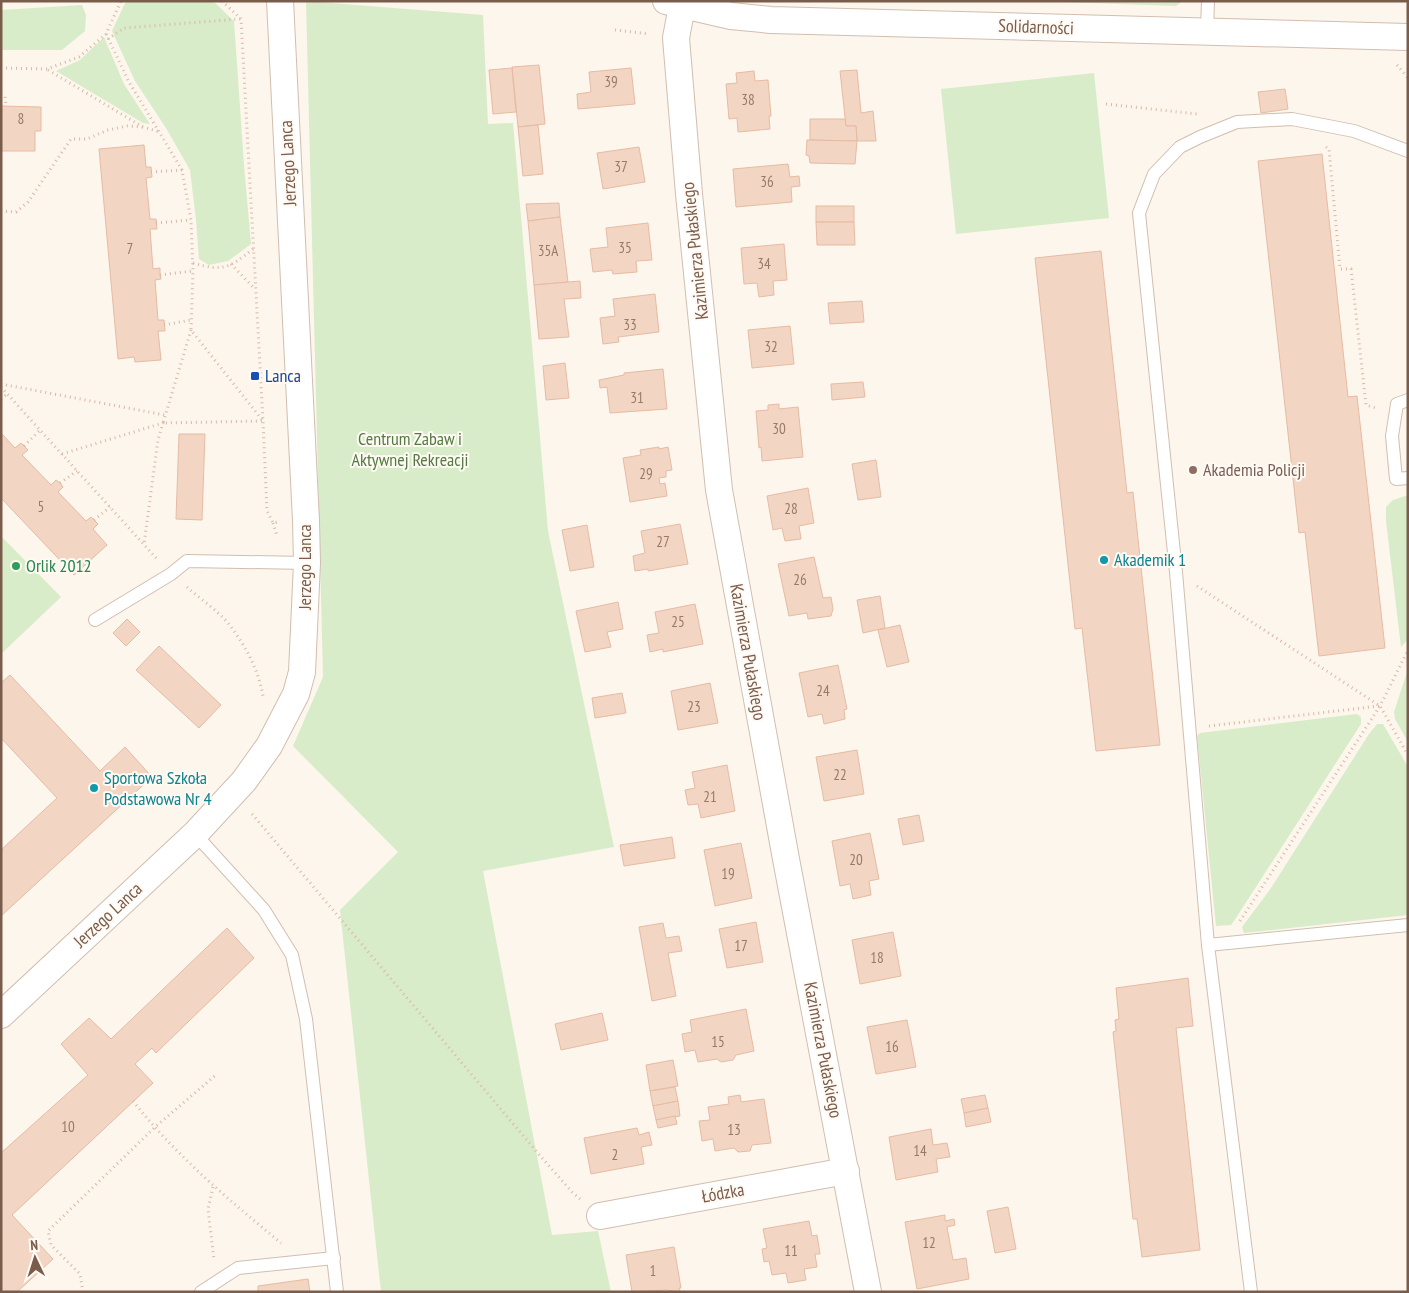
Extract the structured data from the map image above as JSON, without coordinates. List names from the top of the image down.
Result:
{
  "streets": {
    "street": [
      "Solidarności",
      "Jerzego Lanca",
      "Kazimierza Pułaskiego",
      "Łódzka"
    ]
  },
  "crossings": [
    ["Solidarności", "Kazimierza Pułaskiego"],
    ["Kazimierza Pułaskiego", "Łódzka"]
  ],
  "parks": ["Centrum Zabaw i Aktywnej Rekreacji"],
  "places": {
    "transit": ["Lanca"],
    "other": [
      "Akademia Policji",
      "Akademik 1",
      "Orlik 2012",
      "Sportowa Szkoła Podstawowa Nr 4"
    ]
  },
  "house_numbers": [
    "39",
    "38",
    "8",
    "37",
    "36",
    "35",
    "7",
    "35A",
    "34",
    "33",
    "32",
    "31",
    "30",
    "29",
    "5",
    "28",
    "27",
    "26",
    "25",
    "24",
    "23",
    "22",
    "21",
    "20",
    "19",
    "17",
    "18",
    "15",
    "16",
    "10",
    "13",
    "14",
    "2",
    "12",
    "11",
    "1"
  ],
  "north": "top"
}
